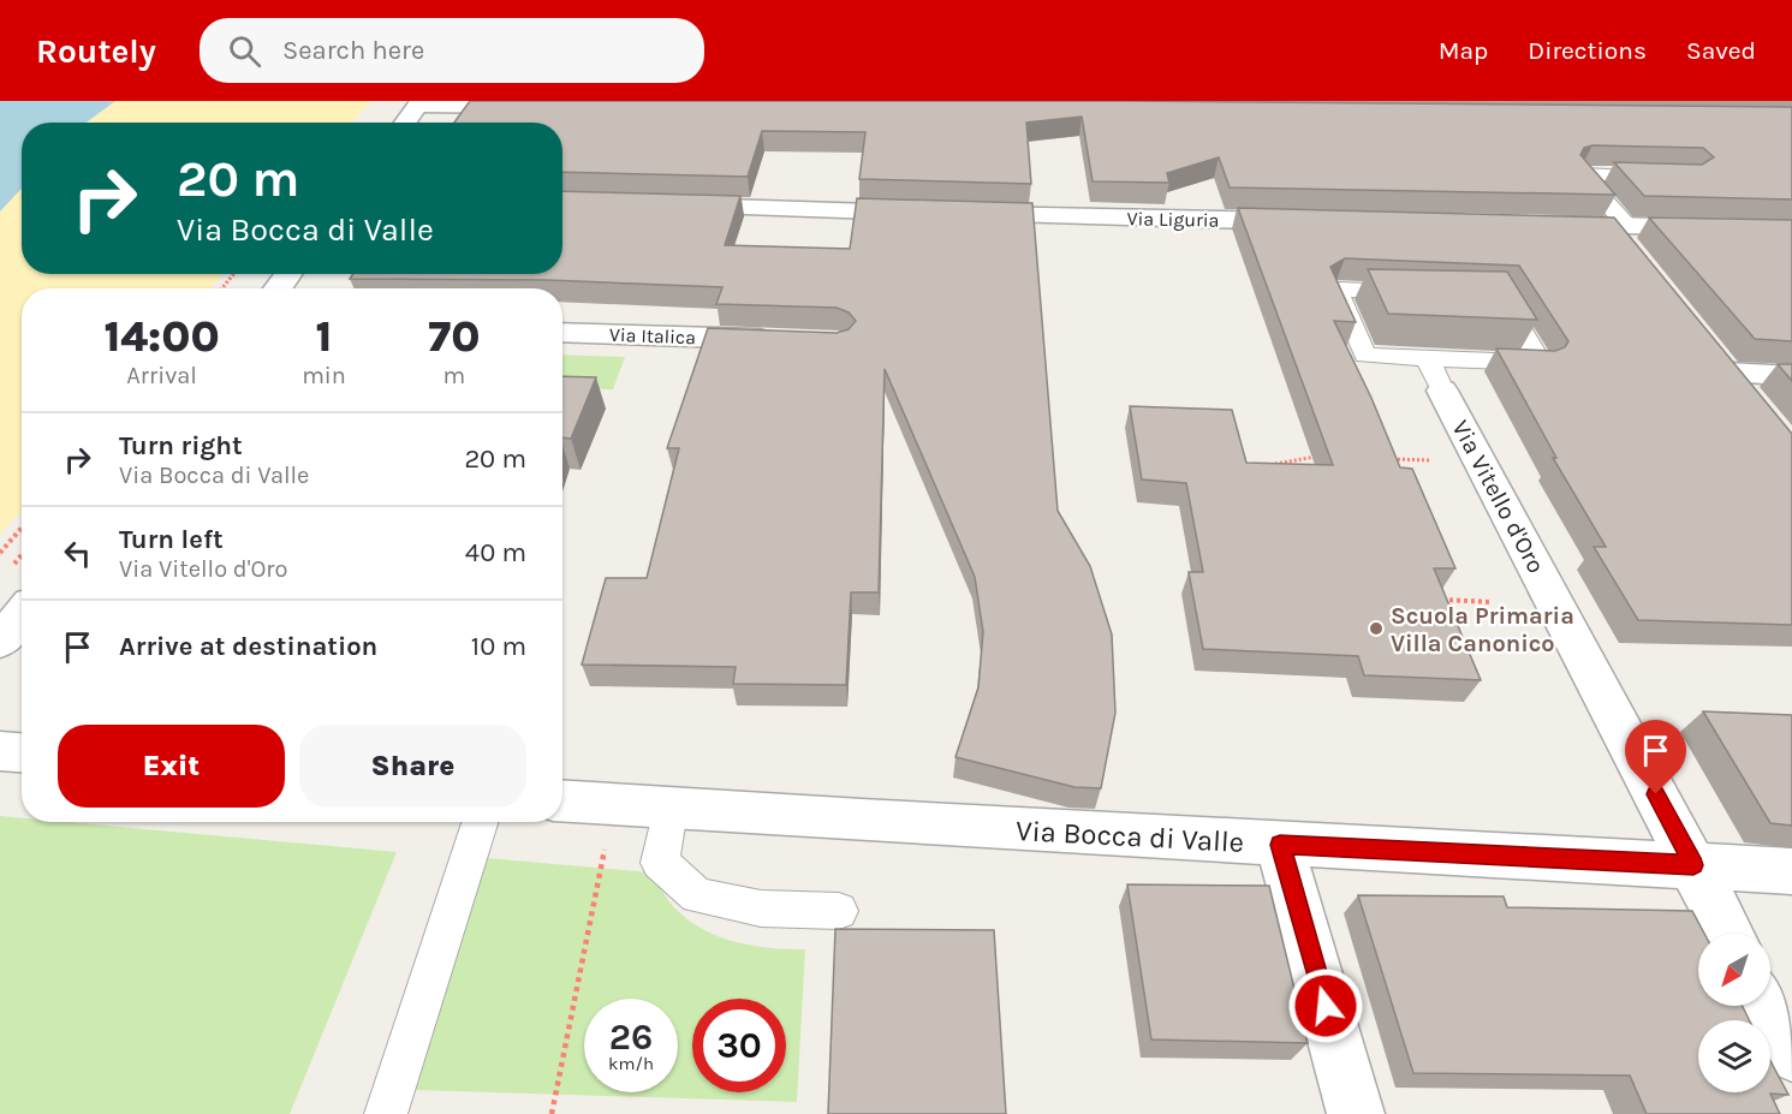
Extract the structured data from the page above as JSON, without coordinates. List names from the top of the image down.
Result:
{
  "streets": {
    "street": [
      "Via Liguria",
      "Via Italica",
      "Via Vitello d'Oro",
      "Via Bocca di Valle"
    ]
  },
  "crossings": [
    ["Via Vitello d'Oro", "Via Bocca di Valle"]
  ],
  "places": ["Scuola Primaria Villa Canonico"],
  "north": "bottom left",
  "page": {
    "header": "Routely",
    "search": "Search here",
    "nav": ["Map", "Directions", "Saved"],
    "turn": ["20 m", "Via Bocca di Valle"],
    "eta": [
      "14:00",
      "Arrival",
      "1",
      "min",
      "70",
      "m"
    ],
    "list": [
      {
        "name": "Turn right",
        "note": "Via Bocca di Valle",
        "value": "20 m"
      },
      {
        "name": "Turn left",
        "note": "Via Vitello d'Oro",
        "value": "40 m"
      },
      {
        "name": "Arrive at destination",
        "value": "10 m"
      }
    ],
    "buttons": ["Exit", "Share"],
    "speed": "26 km/h",
    "limit": "30"
  }
}
